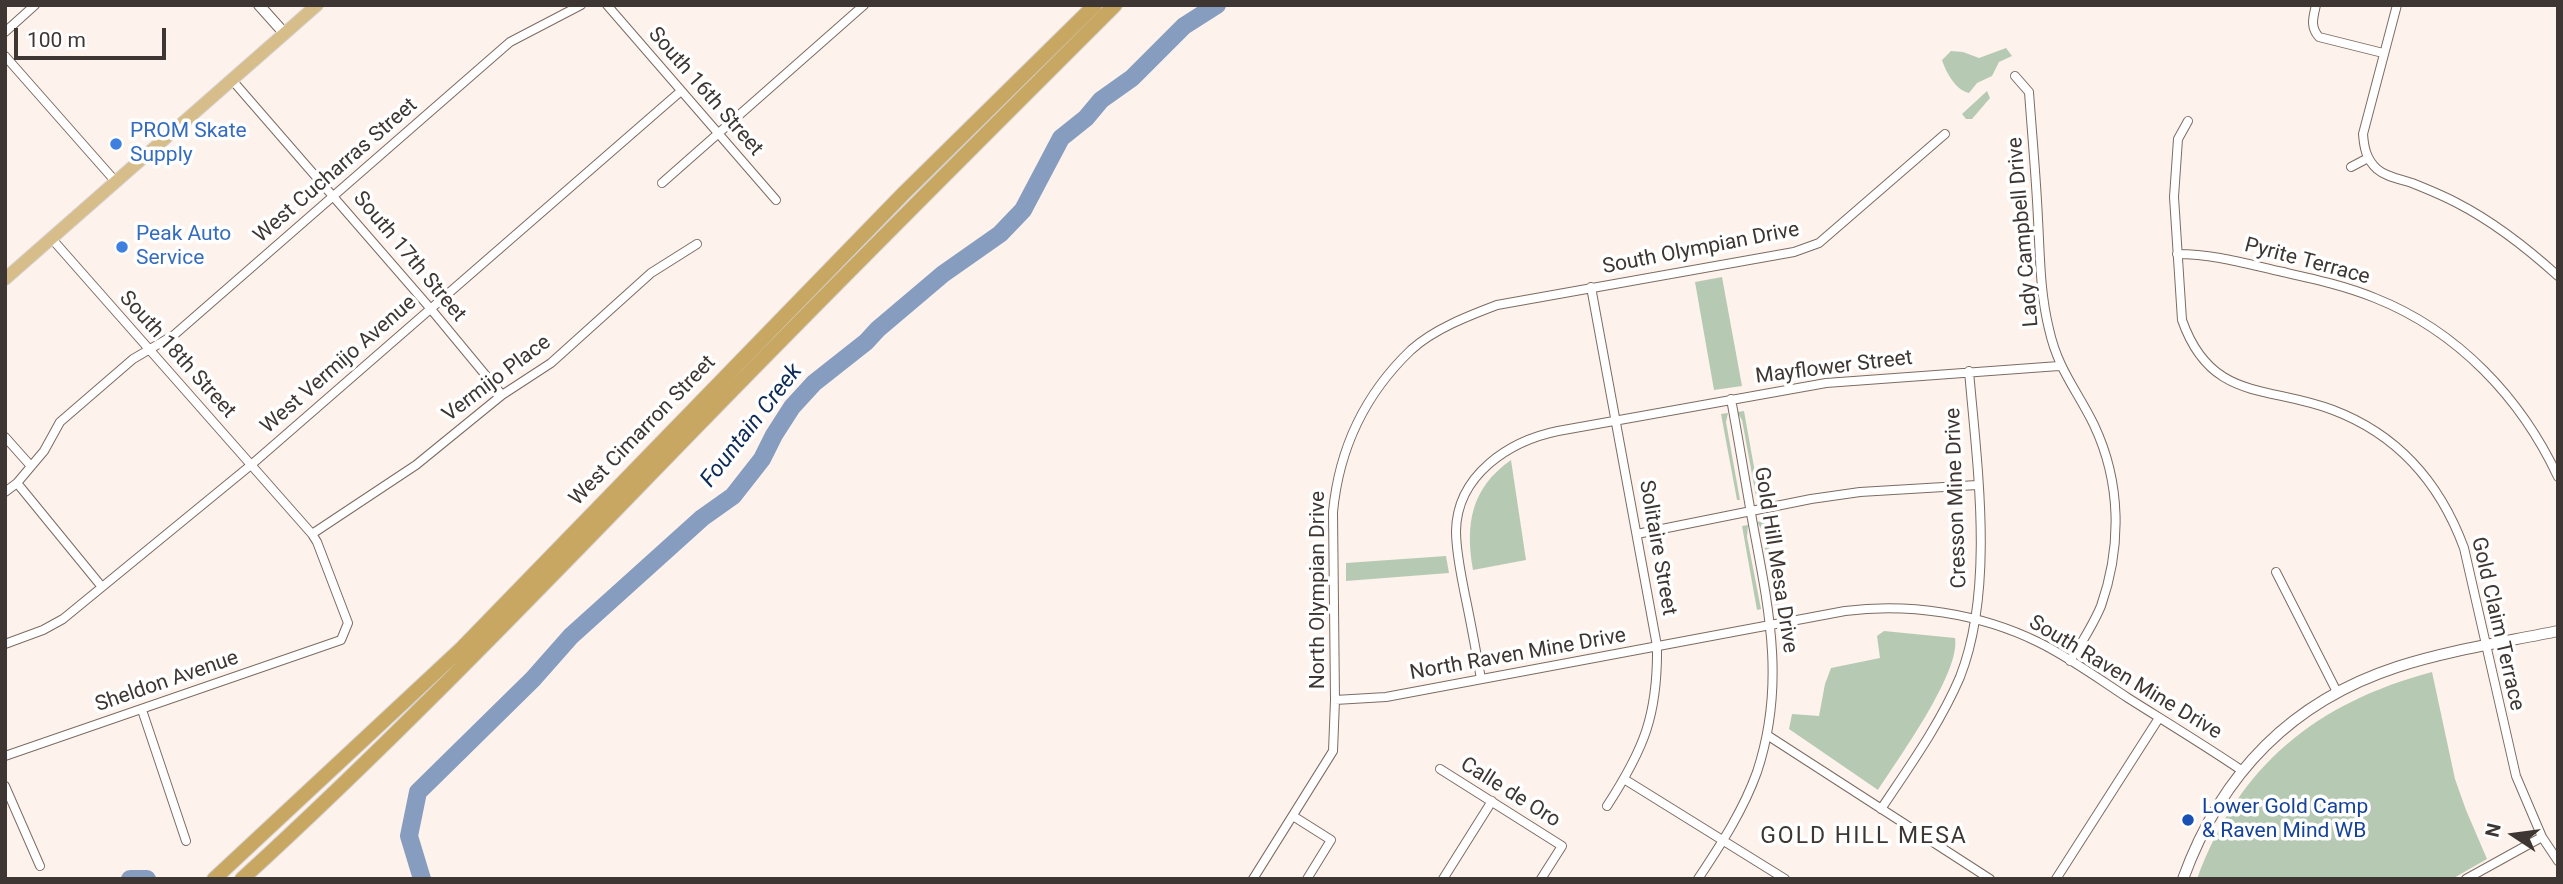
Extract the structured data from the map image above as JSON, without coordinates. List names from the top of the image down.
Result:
{
  "streets": {
    "highway": ["West Cimarron Street"],
    "street": [
      "South 16th Street",
      "West Cucharras Street",
      "Lady Campbell Drive",
      "South Olympian Drive",
      "South 17th Street",
      "Pyrite Terrace",
      "South 18th Street",
      "West Vermijo Avenue",
      "Mayflower Street",
      "Vermijo Place",
      "Cresson Mine Drive",
      "Solitaire Street",
      "Gold Hill Mesa Drive",
      "North Olympian Drive",
      "Gold Claim Terrace",
      "North Raven Mine Drive",
      "South Raven Mine Drive",
      "Sheldon Avenue",
      "Calle de Oro"
    ]
  },
  "crossings": [
    ["South 16th Street", "West Vermijo Avenue"],
    ["West Cucharras Street", "South 17th Street"],
    ["West Cucharras Street", "South 18th Street"],
    ["Lady Campbell Drive", "Mayflower Street"],
    ["Lady Campbell Drive", "South Raven Mine Drive"],
    ["South Olympian Drive", "Solitaire Street"],
    ["South Olympian Drive", "North Olympian Drive"],
    ["South 17th Street", "West Vermijo Avenue"],
    ["South 17th Street", "Vermijo Place"],
    ["Pyrite Terrace", "Gold Claim Terrace"],
    ["South 18th Street", "West Vermijo Avenue"],
    ["South 18th Street", "Vermijo Place"],
    ["South 18th Street", "Sheldon Avenue"],
    ["Mayflower Street", "Cresson Mine Drive"],
    ["Mayflower Street", "Solitaire Street"],
    ["Mayflower Street", "Gold Hill Mesa Drive"],
    ["Mayflower Street", "North Raven Mine Drive"],
    ["Cresson Mine Drive", "South Raven Mine Drive"],
    ["Solitaire Street", "North Olympian Drive"],
    ["Solitaire Street", "North Raven Mine Drive"],
    ["Solitaire Street", "South Raven Mine Drive"],
    ["Gold Hill Mesa Drive", "South Raven Mine Drive"],
    ["North Olympian Drive", "North Raven Mine Drive"],
    ["North Raven Mine Drive", "South Raven Mine Drive"]
  ],
  "districts": ["GOLD HILL MESA"],
  "water": ["Fountain Creek"],
  "places": ["PROM Skate Supply", "Peak Auto Service", "Lower Gold Camp & Raven Mind WB"],
  "scale_bar": "100 m",
  "north": "left"
}
